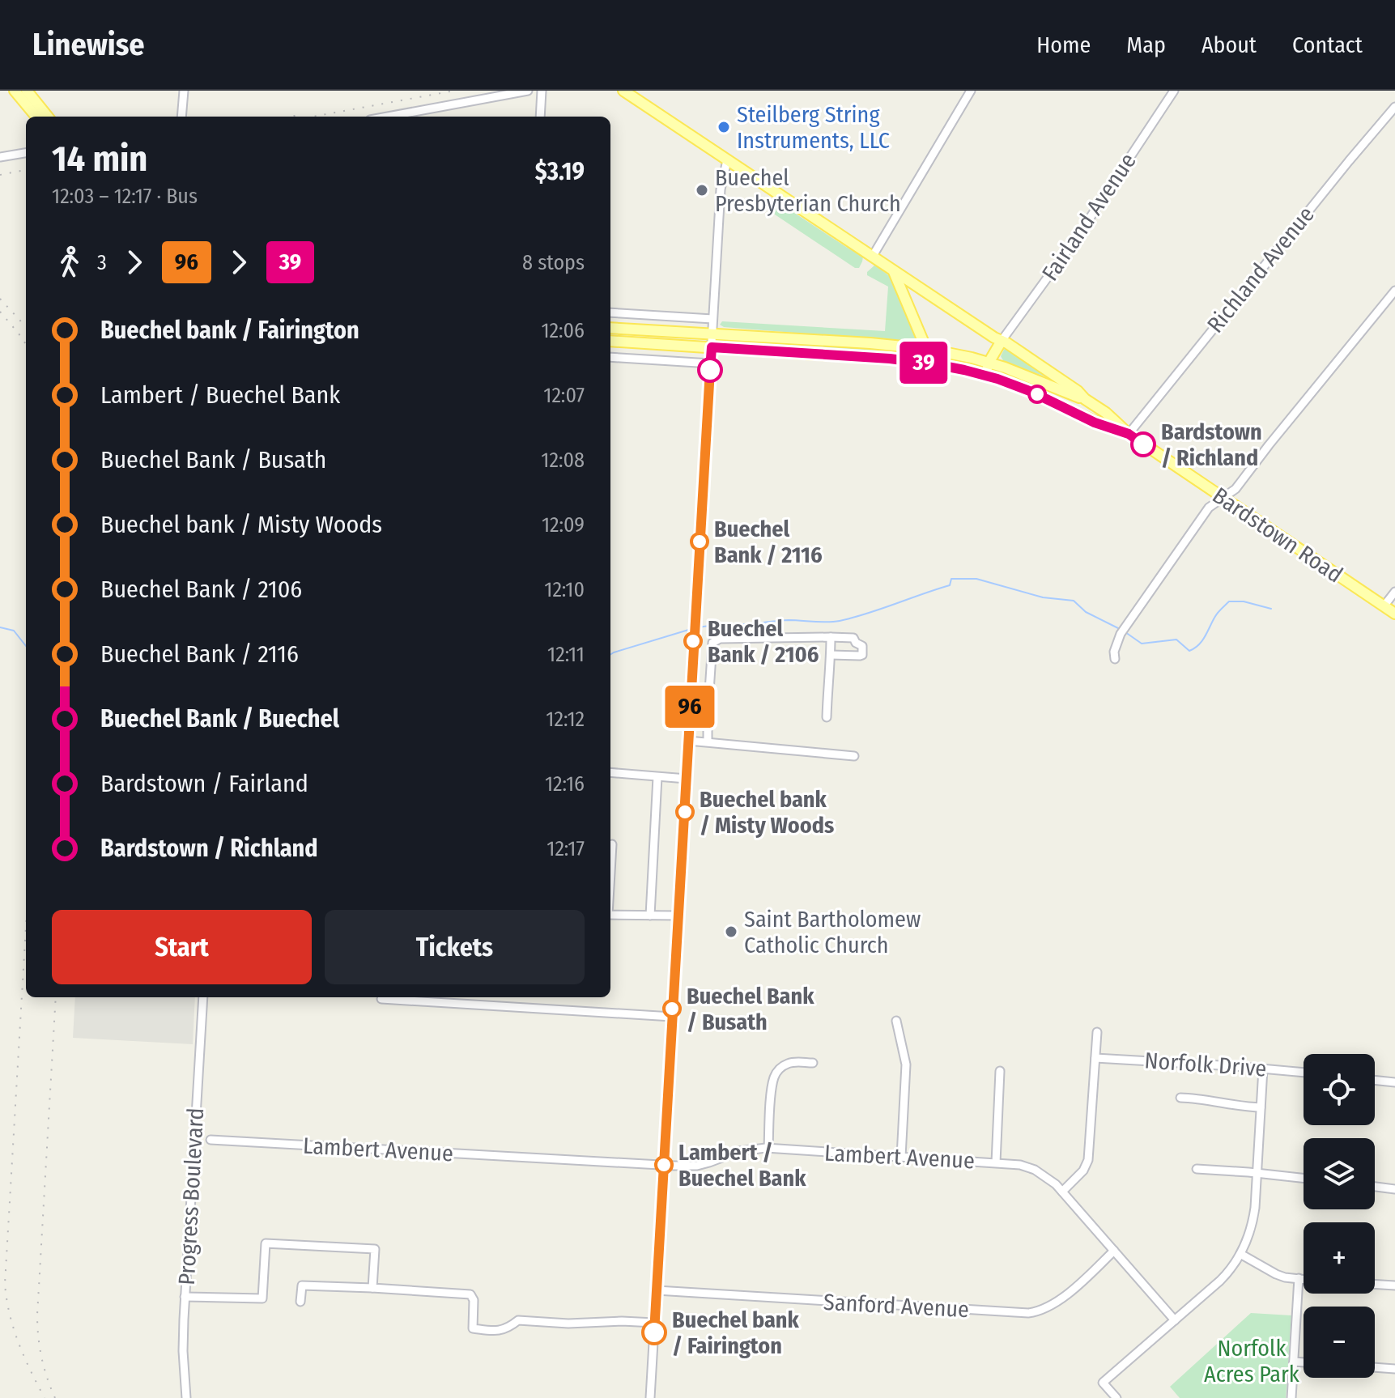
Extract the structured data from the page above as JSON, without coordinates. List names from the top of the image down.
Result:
{
  "streets": {
    "main road": ["Bardstown Road"],
    "street": [
      "Fairland Avenue",
      "Richland Avenue",
      "Norfolk Drive",
      "Lambert Avenue",
      "Progress Boulevard",
      "Sanford Avenue"
    ]
  },
  "crossings": [
    ["Fairland Avenue", "Bardstown Road"],
    ["Richland Avenue", "Bardstown Road"],
    ["Lambert Avenue", "Sanford Avenue"]
  ],
  "parks": ["Norfolk Acres Park"],
  "places": [
    "Steilberg String Instruments, LLC",
    "Buechel Presbyterian Church",
    "Bardstown / Richland",
    "Buechel Bank / 2116",
    "Buechel Bank / 2106",
    "Buechel bank / Misty Woods",
    "Saint Bartholomew Catholic Church",
    "Buechel Bank / Busath",
    "Lambert / Buechel Bank",
    "Buechel bank / Fairington"
  ],
  "lines": ["bus line 39", "bus line 96"],
  "page": {
    "header": "Linewise",
    "nav": [
      "Home",
      "Map",
      "About",
      "Contact"
    ],
    "on_map": ["96", "39"],
    "heading": ["14 min", "12:03 – 12:17 · Bus", "$3.19"],
    "legs": [
      "3",
      "96",
      "39",
      "8 stops"
    ],
    "list": [
      {
        "name": "Buechel bank / Fairington",
        "value": "12:06"
      },
      {
        "name": "Lambert / Buechel Bank",
        "value": "12:07"
      },
      {
        "name": "Buechel Bank / Busath",
        "value": "12:08"
      },
      {
        "name": "Buechel bank / Misty Woods",
        "value": "12:09"
      },
      {
        "name": "Buechel Bank / 2106",
        "value": "12:10"
      },
      {
        "name": "Buechel Bank / 2116",
        "value": "12:11"
      },
      {
        "name": "Buechel Bank / Buechel",
        "value": "12:12"
      },
      {
        "name": "Bardstown / Fairland",
        "value": "12:16"
      },
      {
        "name": "Bardstown / Richland",
        "value": "12:17"
      }
    ],
    "buttons": ["Start", "Tickets"],
    "map_buttons": ["+", "−"]
  }
}
